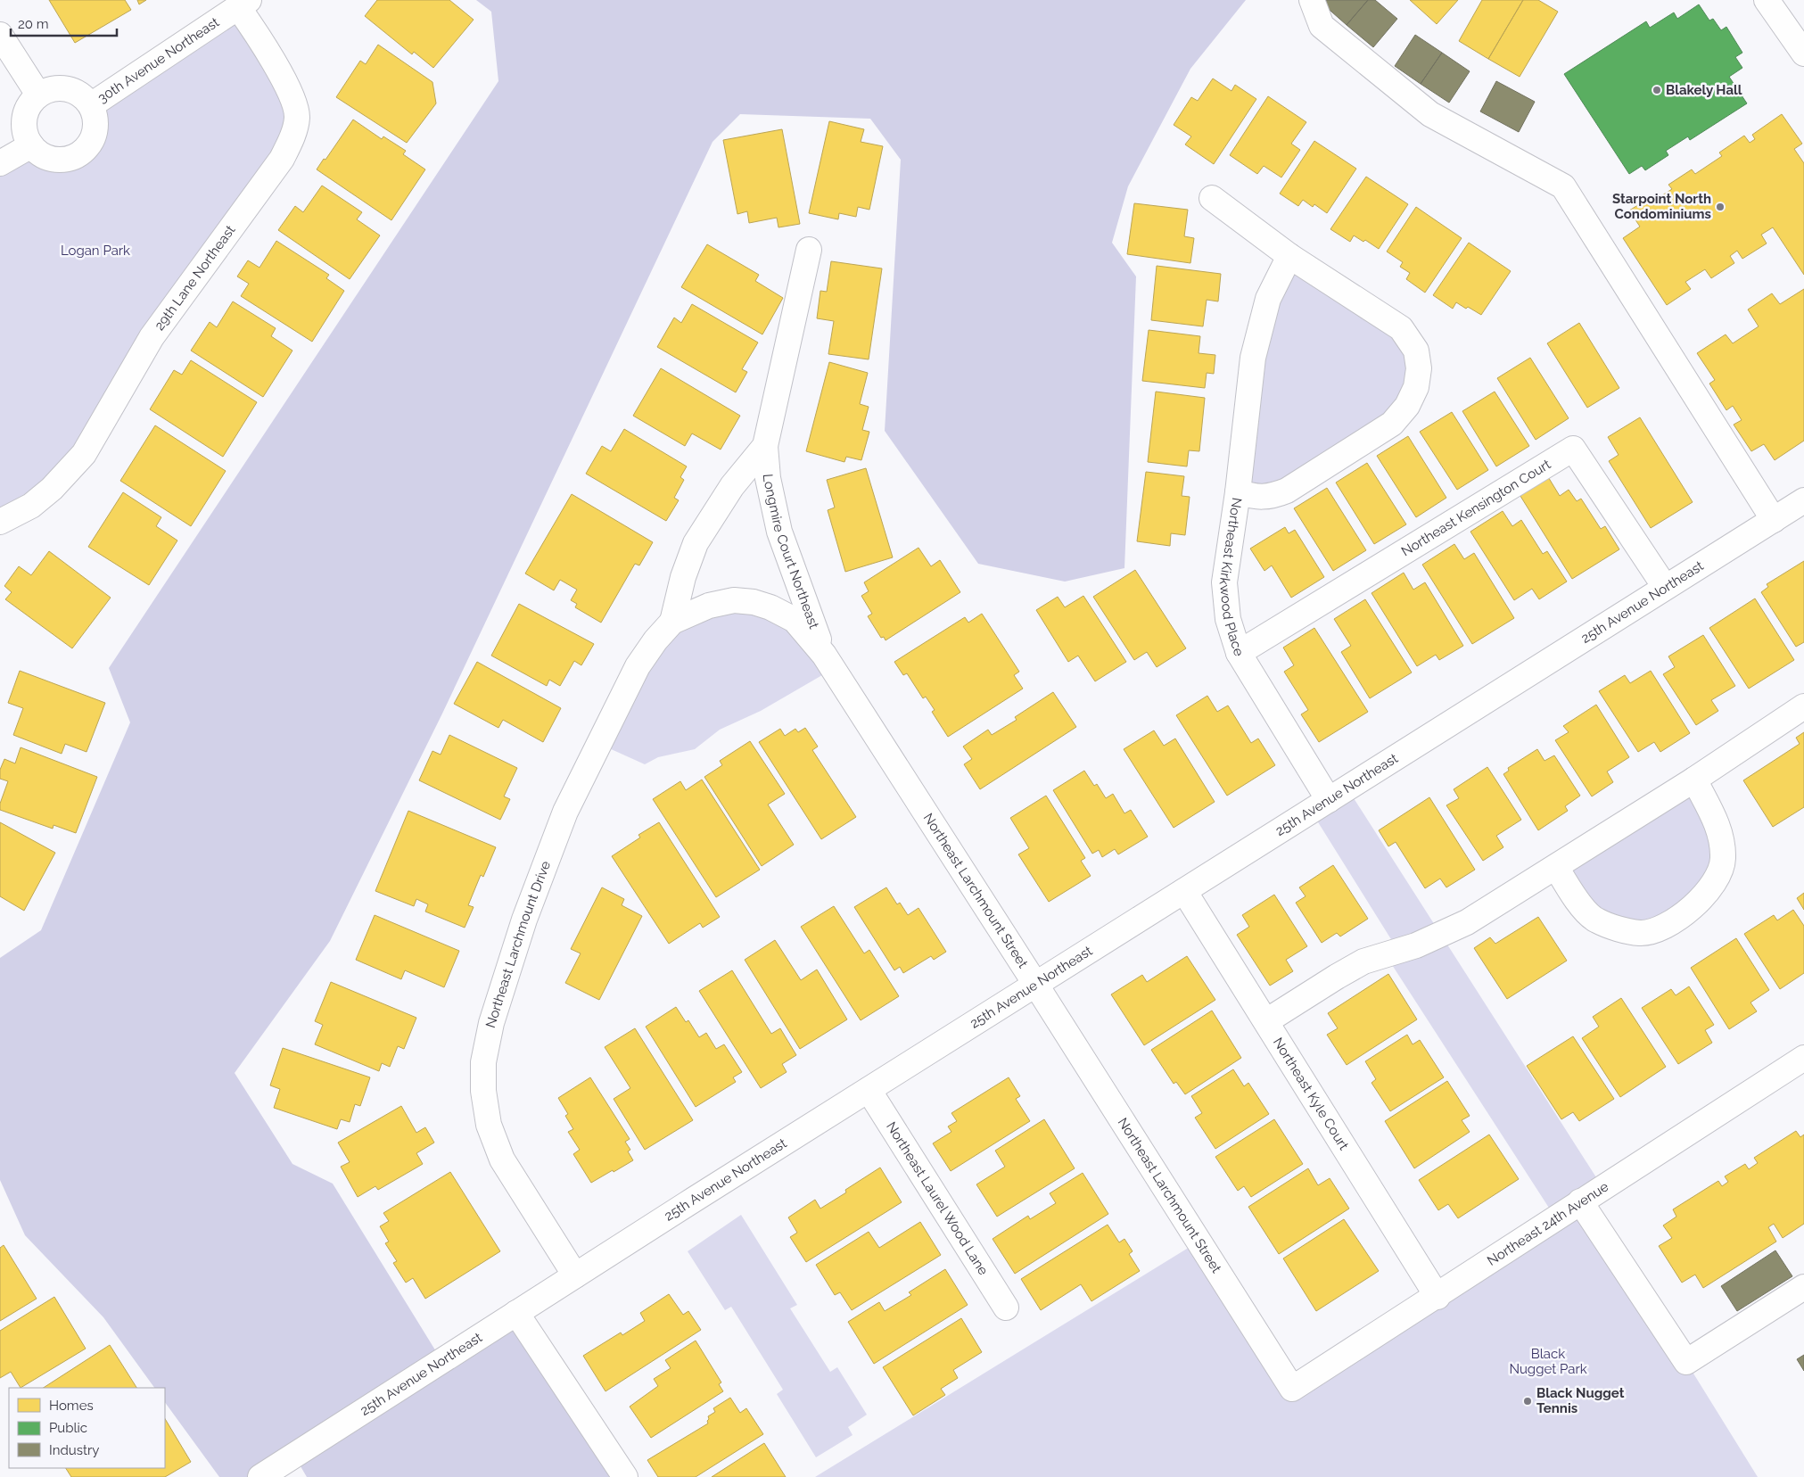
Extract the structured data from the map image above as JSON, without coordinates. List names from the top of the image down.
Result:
{
  "streets": {
    "street": [
      "30th Avenue Northeast",
      "29th Lane Northeast",
      "Northeast Kensington Court",
      "Longmire Court Northeast",
      "Northeast Kirkwood Place",
      "25th Avenue Northeast",
      "Northeast Larchmount Street",
      "Northeast Larchmount Drive",
      "Northeast Kyle Court",
      "Northeast Laurel Wood Lane",
      "Northeast 24th Avenue"
    ]
  },
  "crossings": [
    ["30th Avenue Northeast", "29th Lane Northeast"],
    ["Northeast Kensington Court", "Northeast Kirkwood Place"],
    ["Northeast Kensington Court", "25th Avenue Northeast"],
    ["Longmire Court Northeast", "Northeast Larchmount Street"],
    ["Longmire Court Northeast", "Northeast Larchmount Drive"],
    ["Northeast Kirkwood Place", "25th Avenue Northeast"],
    ["25th Avenue Northeast", "Northeast Larchmount Street"],
    ["25th Avenue Northeast", "Northeast Larchmount Drive"],
    ["25th Avenue Northeast", "Northeast Kyle Court"],
    ["25th Avenue Northeast", "Northeast Laurel Wood Lane"],
    ["Northeast Larchmount Street", "Northeast Larchmount Drive"],
    ["Northeast Larchmount Street", "Northeast 24th Avenue"],
    ["Northeast Kyle Court", "Northeast 24th Avenue"]
  ],
  "parks": ["Logan Park", "Black Nugget Park"],
  "places": ["Blakely Hall", "Starpoint North Condominiums", "Black Nugget Tennis"],
  "legend": ["Homes", "Public", "Industry"],
  "scale_bar": "20 m"
}
